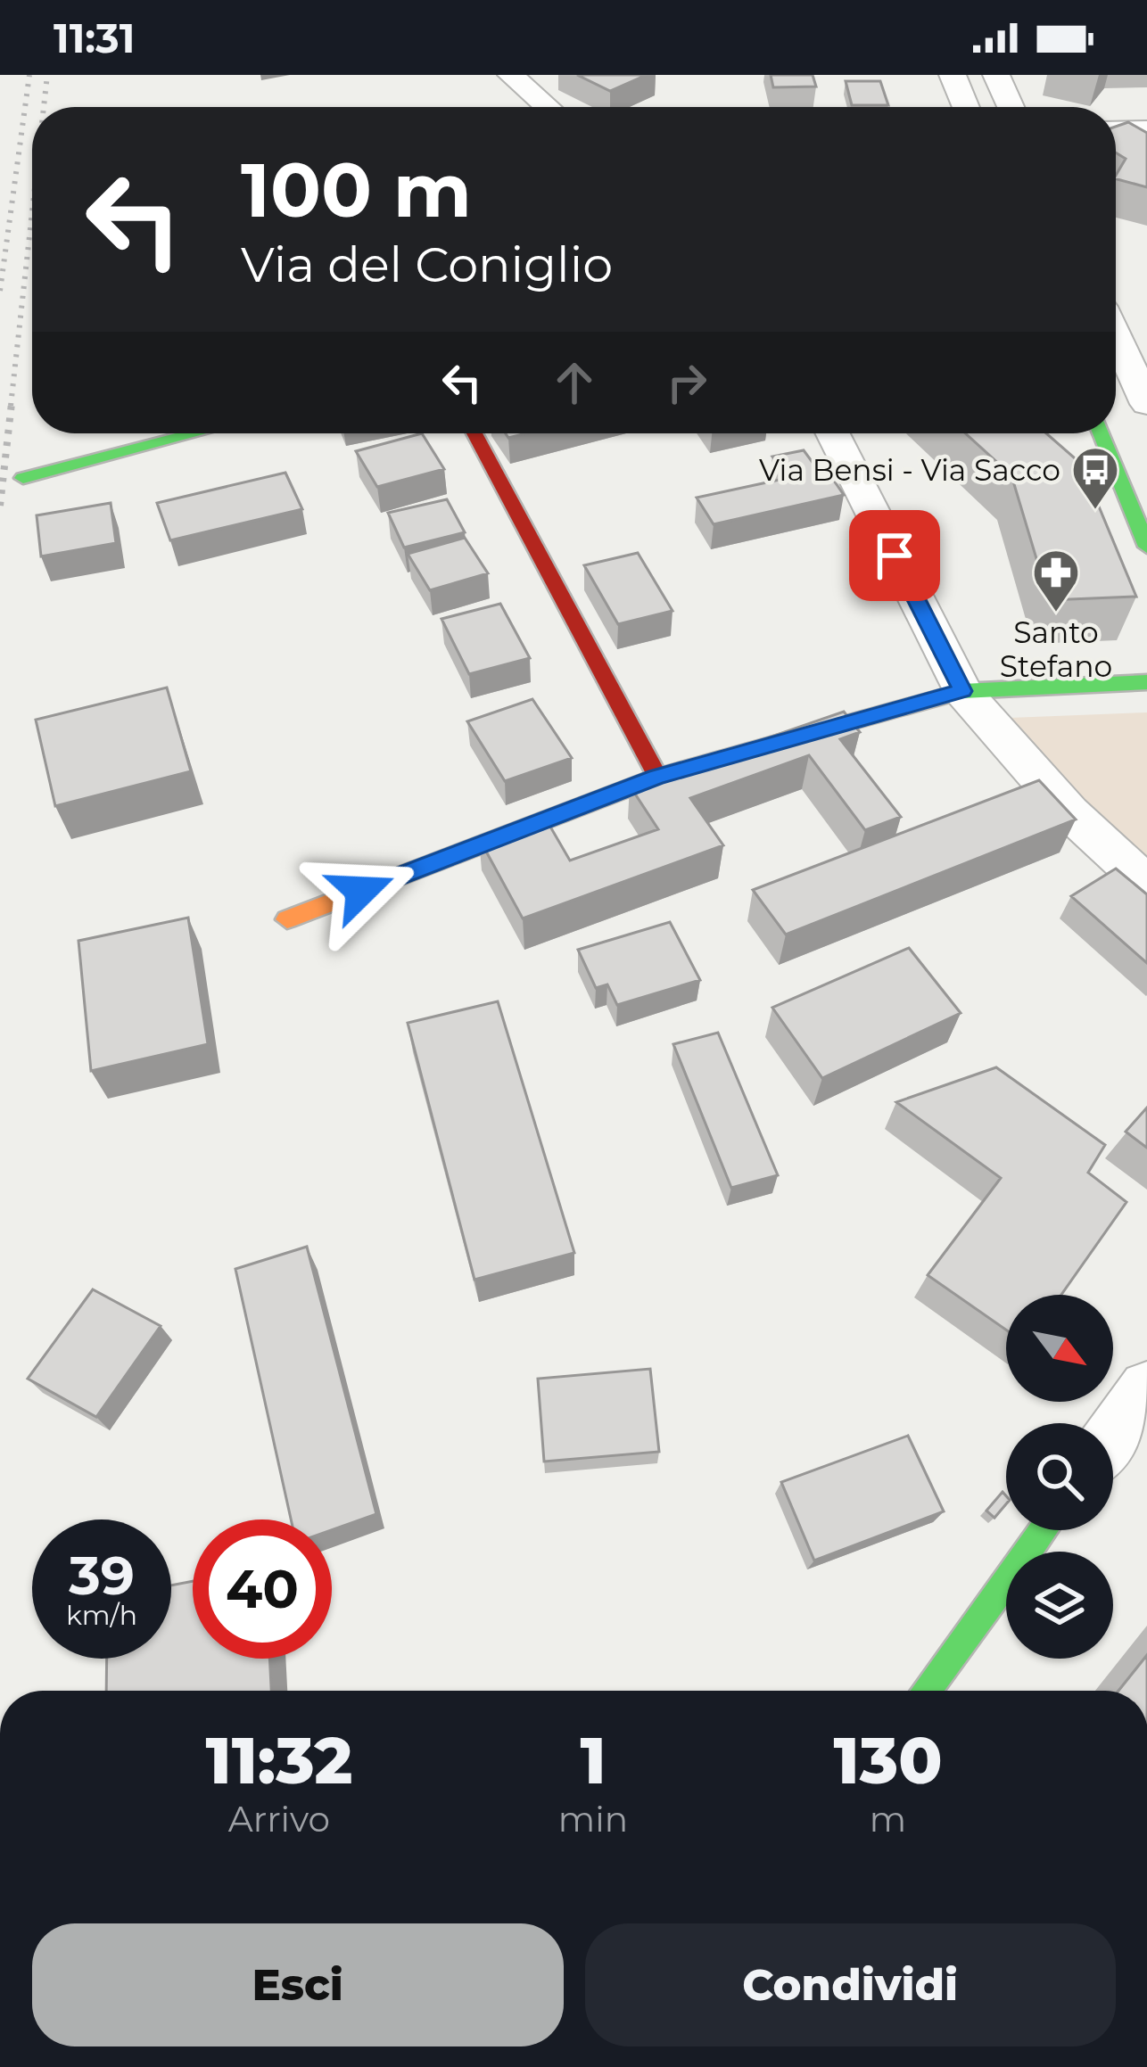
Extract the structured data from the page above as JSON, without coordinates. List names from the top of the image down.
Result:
{
  "places": {
    "bus stop": ["Via Bensi - Via Sacco"],
    "pharmacy": ["Santo Stefano"]
  },
  "north": "bottom right",
  "page": {
    "status": "11:31",
    "turn": ["100 m", "Via del Coniglio"],
    "speed": "39 km/h",
    "limit": "40",
    "eta": [
      "11:32",
      "Arrivo",
      "1",
      "min",
      "130",
      "m"
    ],
    "buttons": ["Esci", "Condividi"]
  }
}
